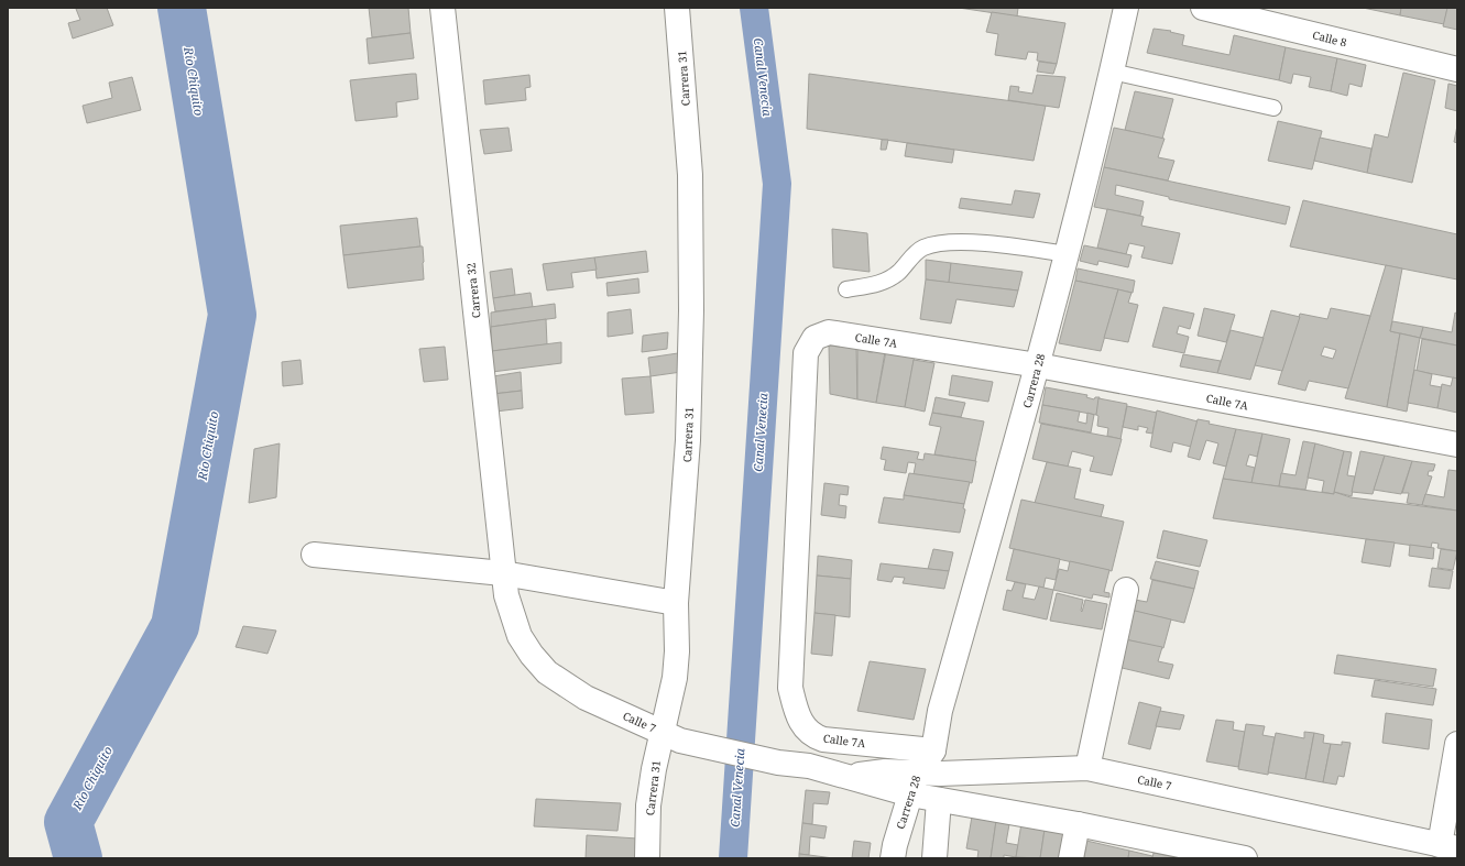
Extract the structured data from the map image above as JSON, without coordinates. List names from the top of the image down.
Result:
{
  "streets": {
    "street": [
      "Calle 8",
      "Carrera 31",
      "Carrera 32",
      "Calle 7A",
      "Carrera 28",
      "Calle 7"
    ]
  },
  "crossings": [
    ["Carrera 31", "Calle 7"],
    ["Carrera 32", "Calle 7"],
    ["Calle 7A", "Carrera 28"],
    ["Calle 7A", "Calle 7"],
    ["Carrera 28", "Calle 7"]
  ],
  "water": ["Canal Venecia", "Río Chiquito"]
}
